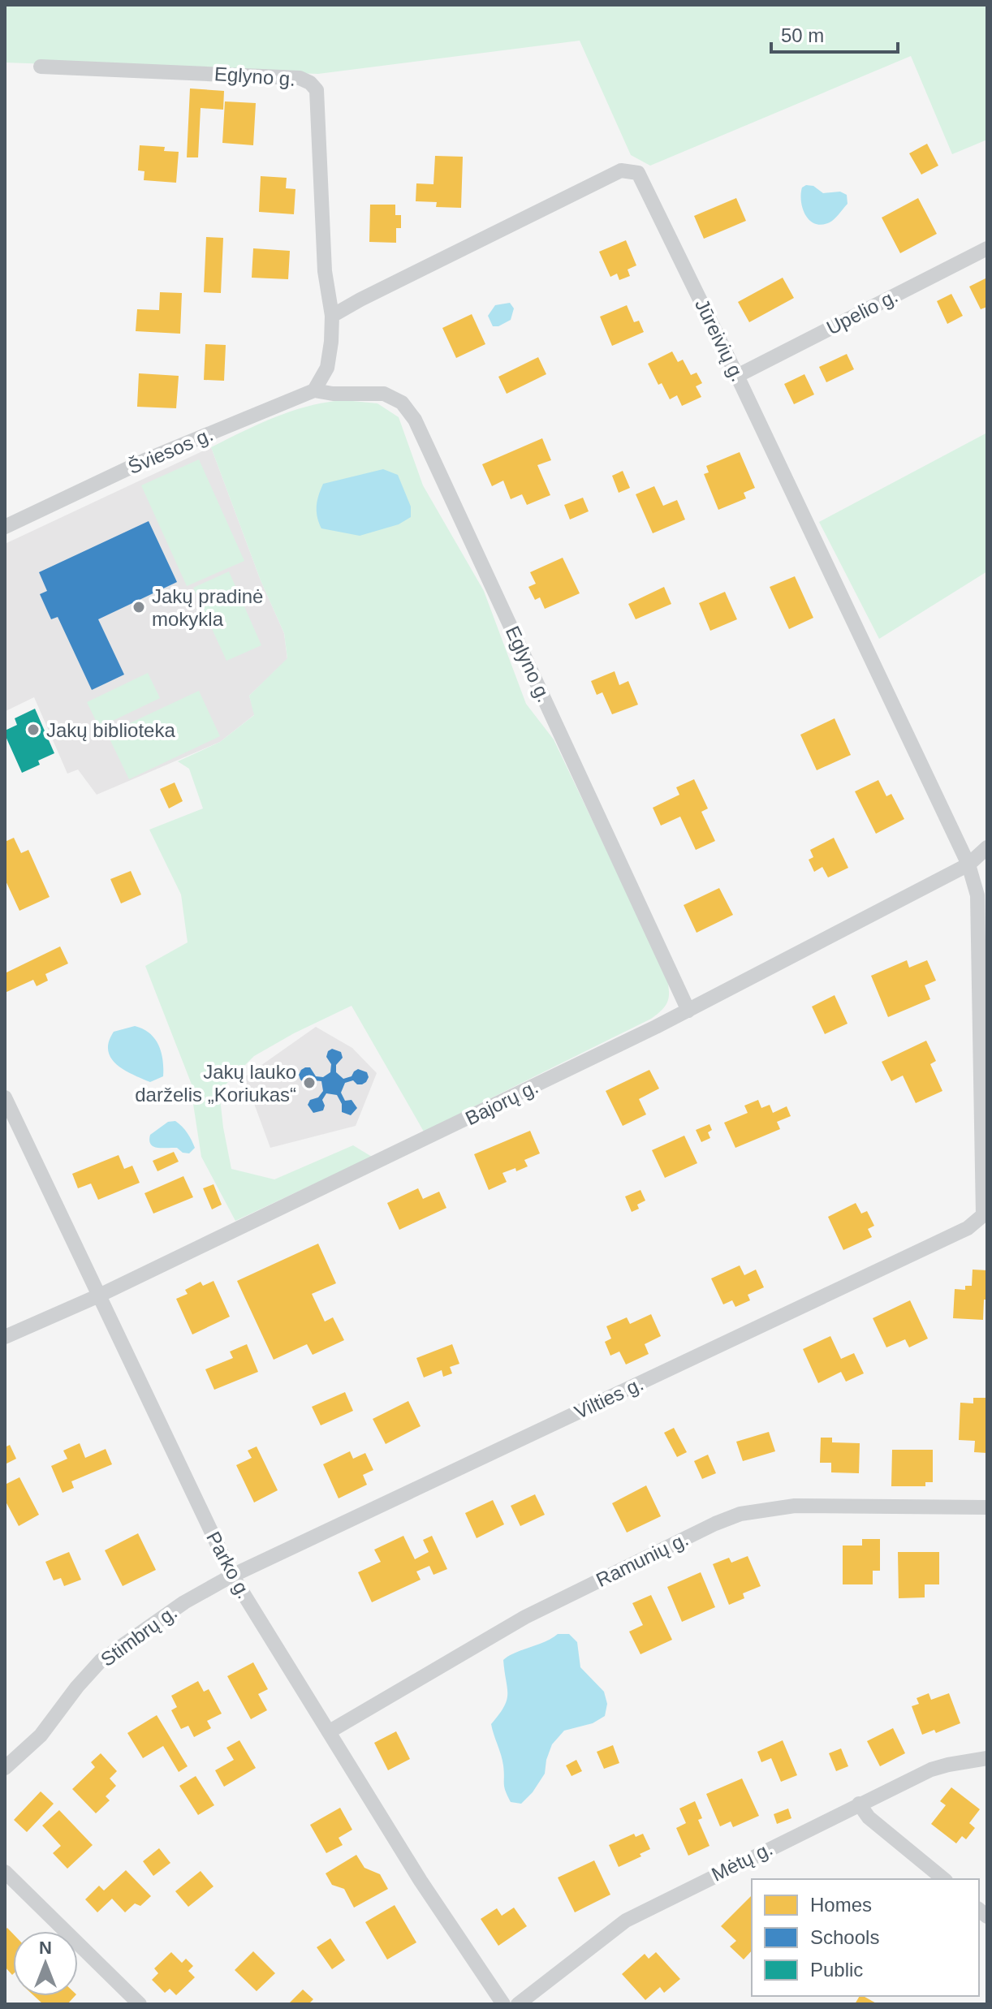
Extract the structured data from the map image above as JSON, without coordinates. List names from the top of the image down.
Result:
{
  "streets": {
    "street": [
      "Eglyno g.",
      "Upelio g.",
      "Jūreivių g.",
      "Šviesos g.",
      "Bajorų g.",
      "Vilties g.",
      "Ramunių g.",
      "Parko g.",
      "Stimbrų g.",
      "Mėtų g."
    ]
  },
  "crossings": [
    ["Eglyno g.", "Jūreivių g."],
    ["Eglyno g.", "Šviesos g."],
    ["Eglyno g.", "Bajorų g."],
    ["Upelio g.", "Jūreivių g."],
    ["Jūreivių g.", "Bajorų g."],
    ["Jūreivių g.", "Vilties g."],
    ["Bajorų g.", "Parko g."],
    ["Vilties g.", "Parko g."],
    ["Vilties g.", "Stimbrų g."],
    ["Ramunių g.", "Parko g."],
    ["Parko g.", "Stimbrų g."]
  ],
  "places": ["Jakų pradinė mokykla", "Jakų biblioteka", "Jakų lauko darželis „Koriukas“"],
  "legend": ["Homes", "Schools", "Public"],
  "scale_bar": "50 m",
  "north": "top"
}
